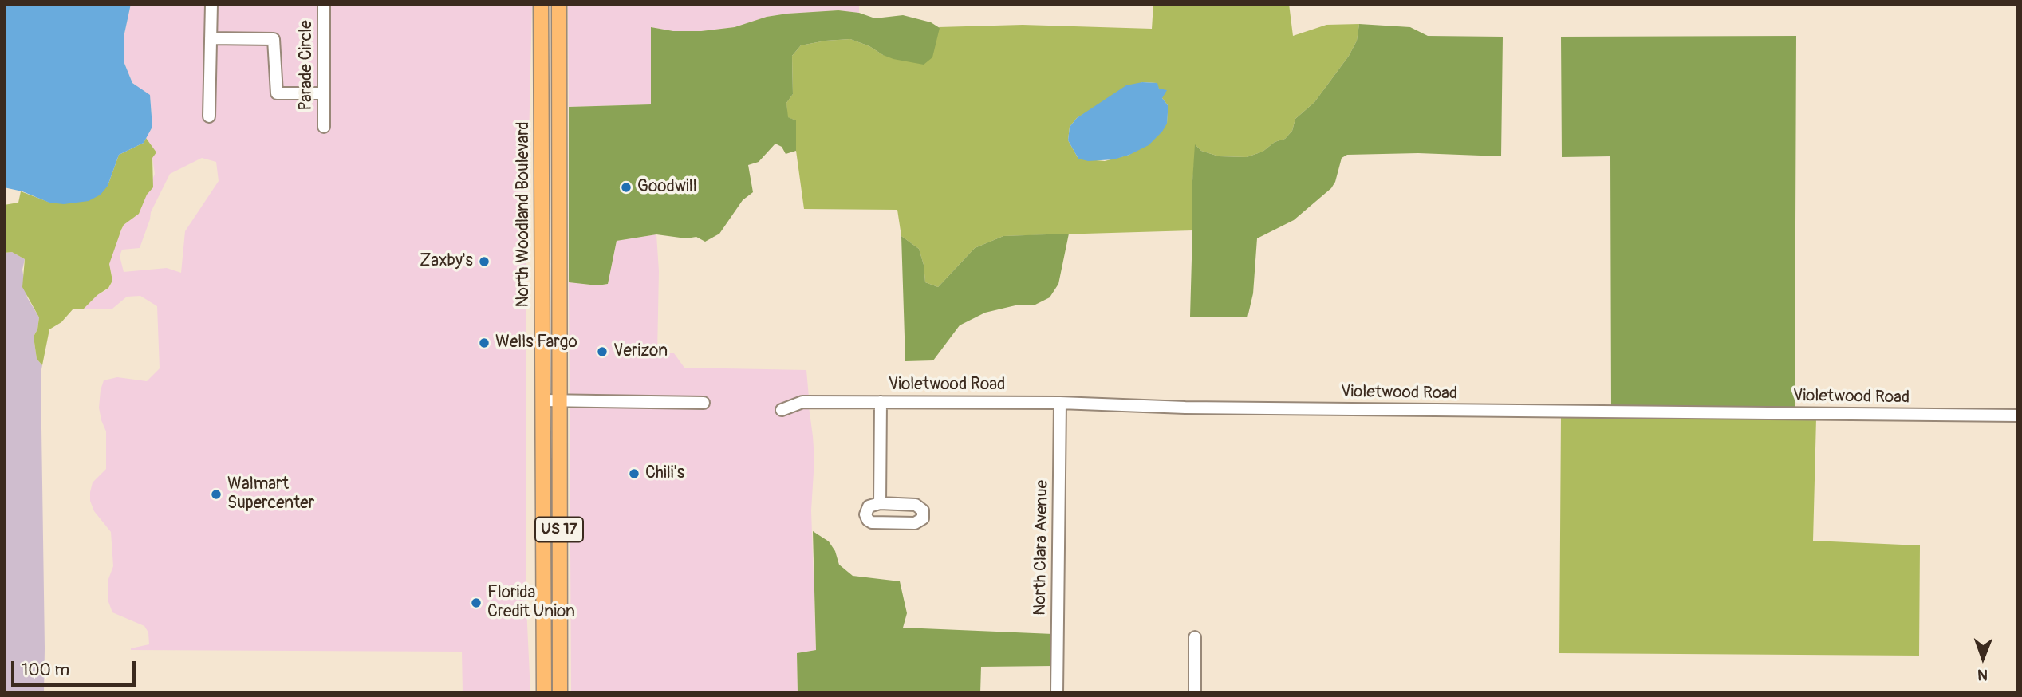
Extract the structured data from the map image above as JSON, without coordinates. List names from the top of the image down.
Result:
{
  "streets": {
    "main road": ["North Woodland Boulevard", "US 17"],
    "street": ["Parade Circle", "Violetwood Road", "North Clara Avenue"]
  },
  "crossings": [
    ["Violetwood Road", "North Clara Avenue"]
  ],
  "places": [
    "Goodwill",
    "Zaxby's",
    "Wells Fargo",
    "Verizon",
    "Chili's",
    "Walmart Supercenter",
    "Florida Credit Union"
  ],
  "scale_bar": "100 m",
  "north": "bottom"
}
